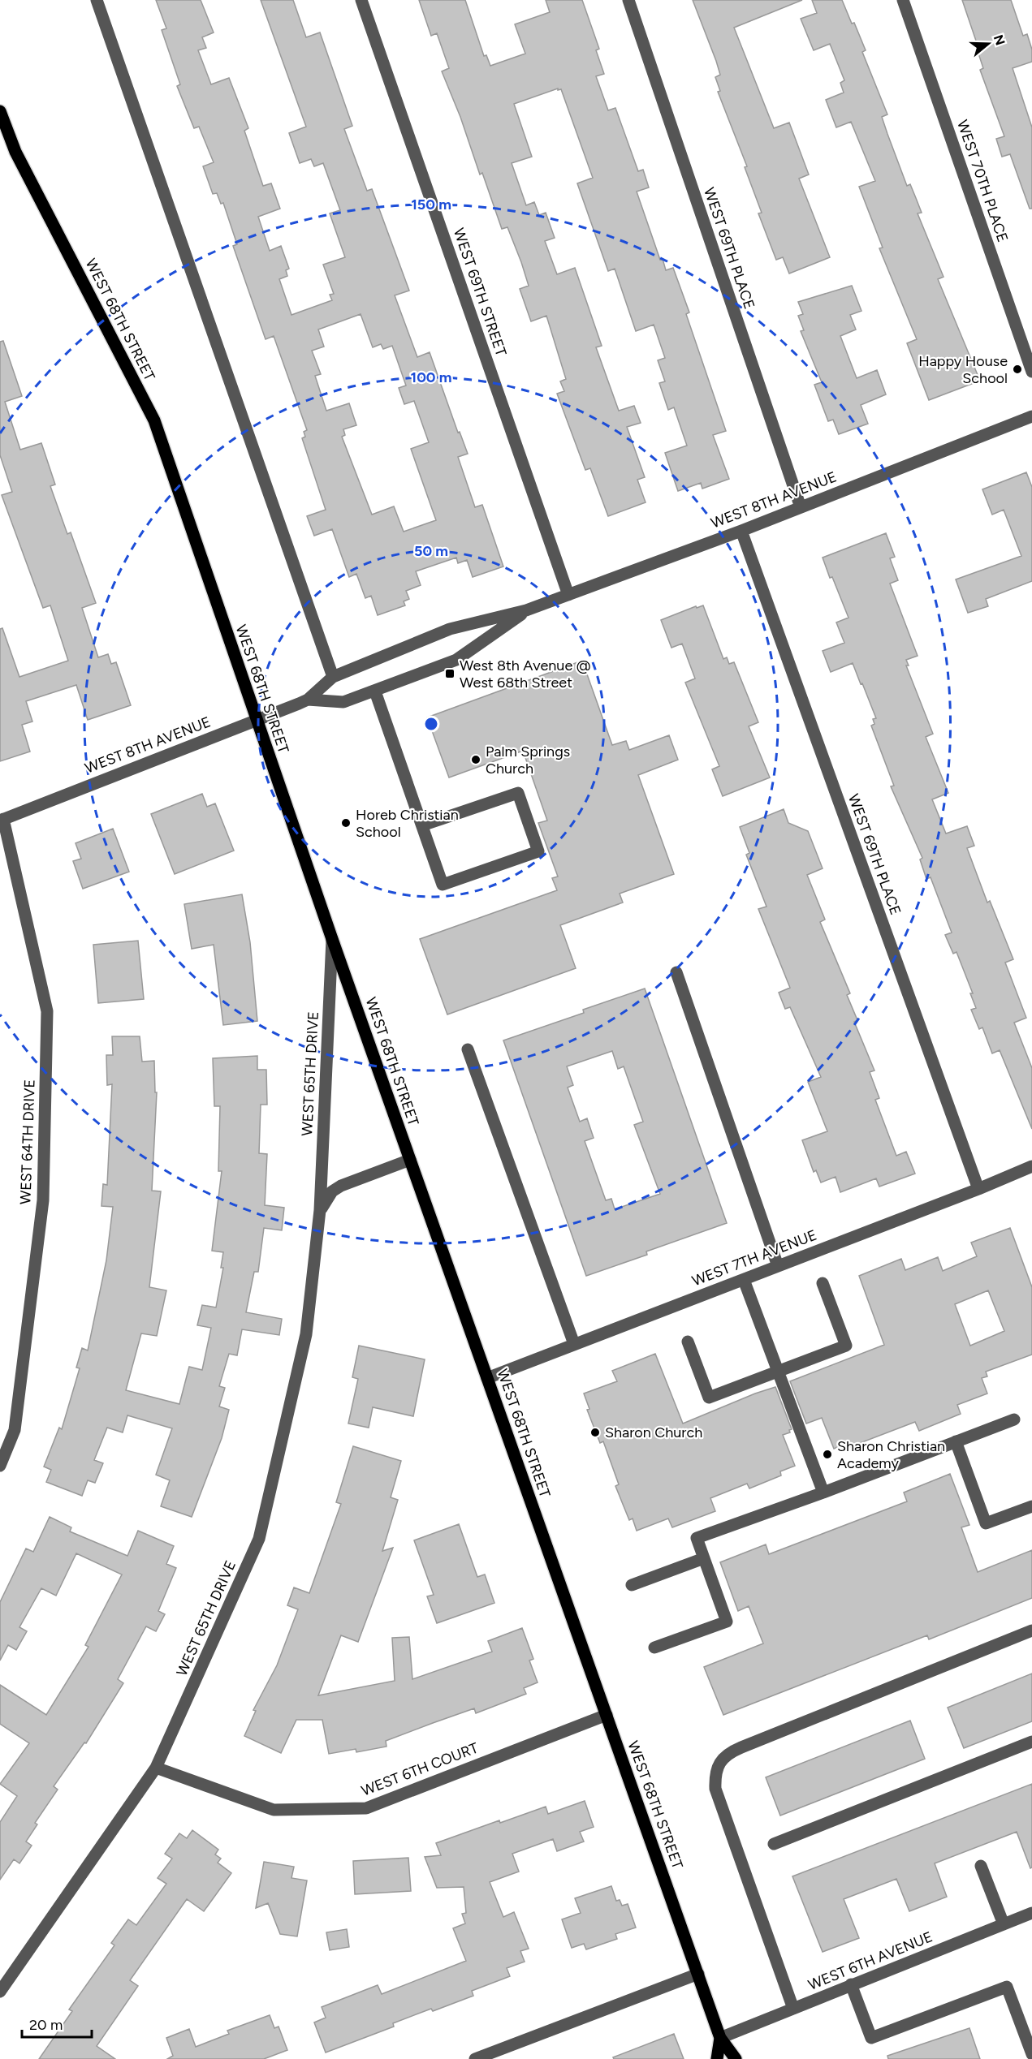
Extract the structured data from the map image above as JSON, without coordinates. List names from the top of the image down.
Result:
{
  "streets": {
    "main road": ["WEST 68TH STREET"],
    "street": [
      "WEST 70TH PLACE",
      "WEST 69TH PLACE",
      "WEST 69TH STREET",
      "WEST 8TH AVENUE",
      "WEST 65TH DRIVE",
      "WEST 64TH DRIVE",
      "WEST 7TH AVENUE",
      "WEST 6TH COURT",
      "WEST 6TH AVENUE"
    ]
  },
  "crossings": [
    ["WEST 69TH PLACE", "WEST 8TH AVENUE"],
    ["WEST 69TH PLACE", "WEST 7TH AVENUE"],
    ["WEST 69TH STREET", "WEST 8TH AVENUE"],
    ["WEST 68TH STREET", "WEST 8TH AVENUE"],
    ["WEST 68TH STREET", "WEST 65TH DRIVE"],
    ["WEST 68TH STREET", "WEST 7TH AVENUE"],
    ["WEST 68TH STREET", "WEST 6TH COURT"],
    ["WEST 68TH STREET", "WEST 6TH AVENUE"],
    ["WEST 8TH AVENUE", "WEST 64TH DRIVE"],
    ["WEST 65TH DRIVE", "WEST 6TH COURT"]
  ],
  "places": {
    "other": [
      "Happy House School",
      "Palm Springs Church",
      "Horeb Christian School",
      "Sharon Church",
      "Sharon Christian Academy"
    ],
    "transit": ["West 8th Avenue @ West 68th Street"]
  },
  "scale_bar": "20 m",
  "north": "right",
  "rings": ["150 m", "100 m", "50 m"]
}
